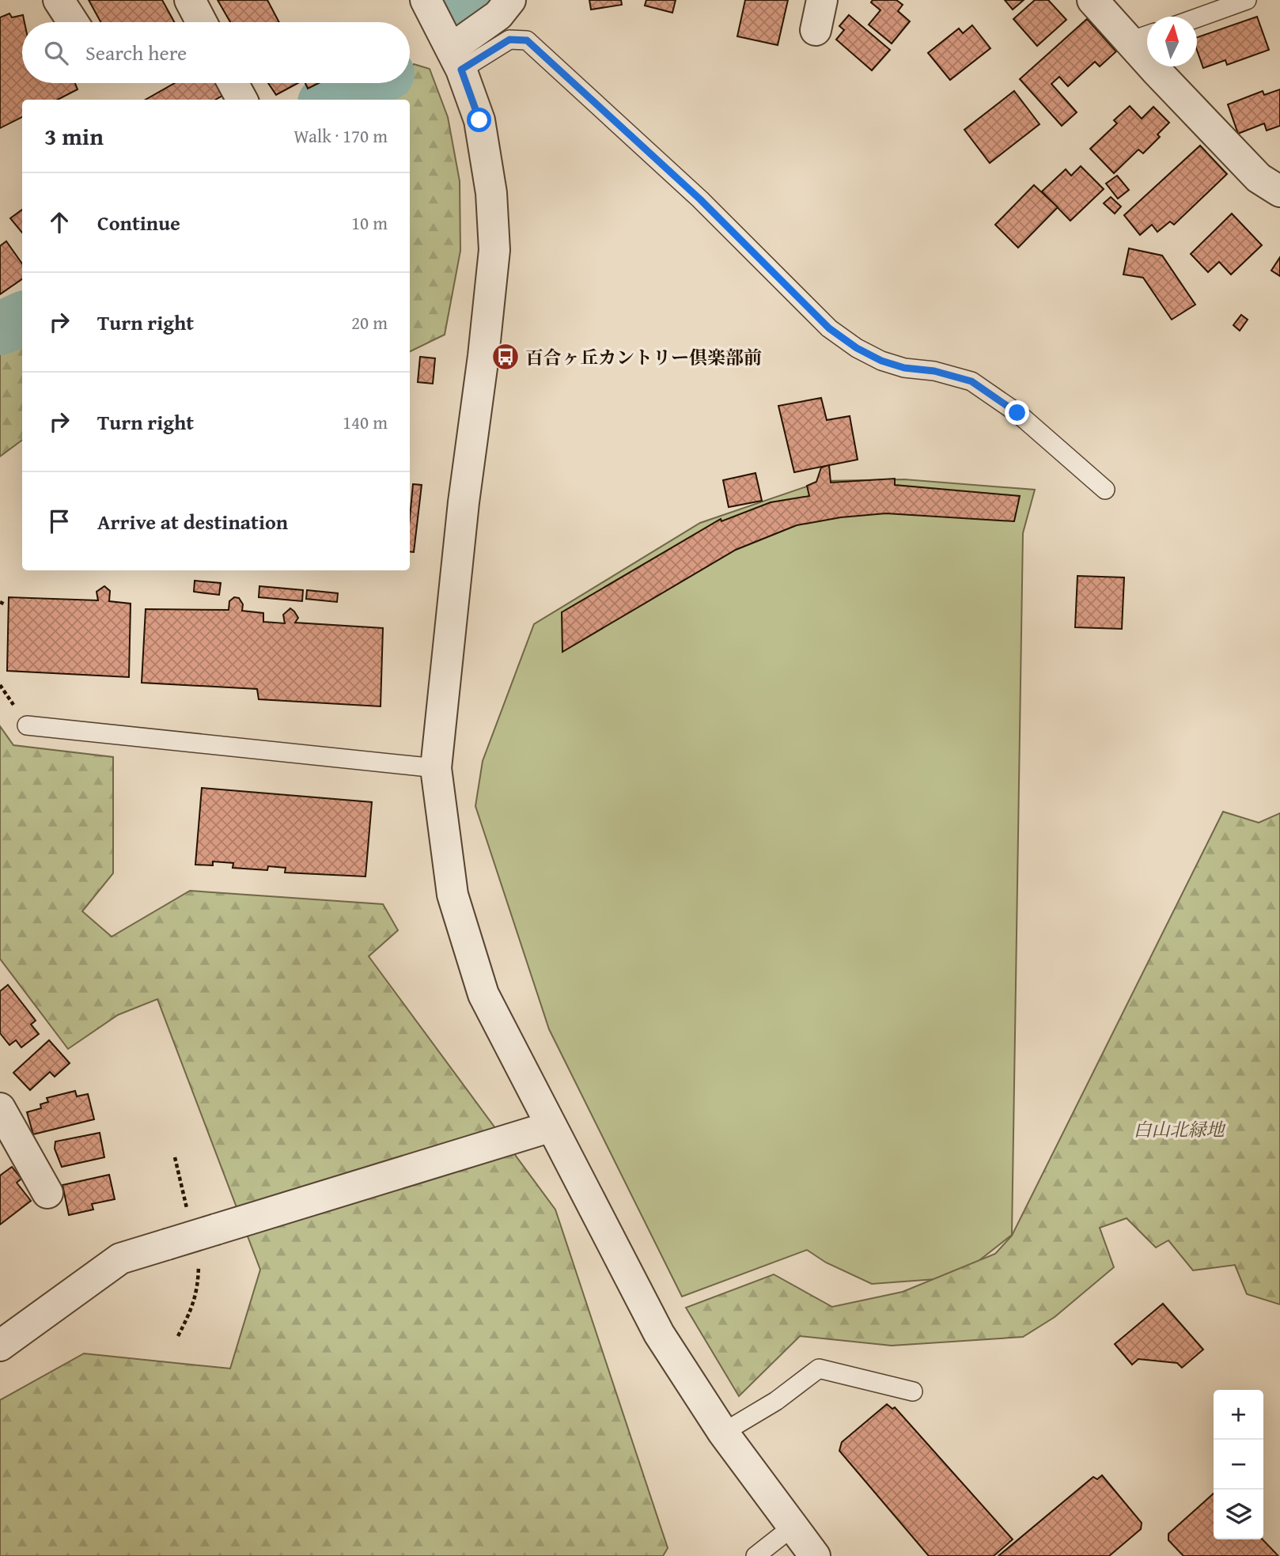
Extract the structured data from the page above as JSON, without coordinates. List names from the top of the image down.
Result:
{
  "parks": ["白山北緑地"],
  "places": {
    "bus stop": ["百合ヶ丘カントリー倶楽部前"]
  },
  "north": "top",
  "page": {
    "search": "Search here",
    "heading": ["3 min", "Walk · 170 m"],
    "list": [
      ["Continue", "10 m"],
      ["Turn right", "20 m"],
      ["Turn right", "140 m"],
      "Arrive at destination"
    ],
    "map_buttons": ["+", "−"]
  }
}
